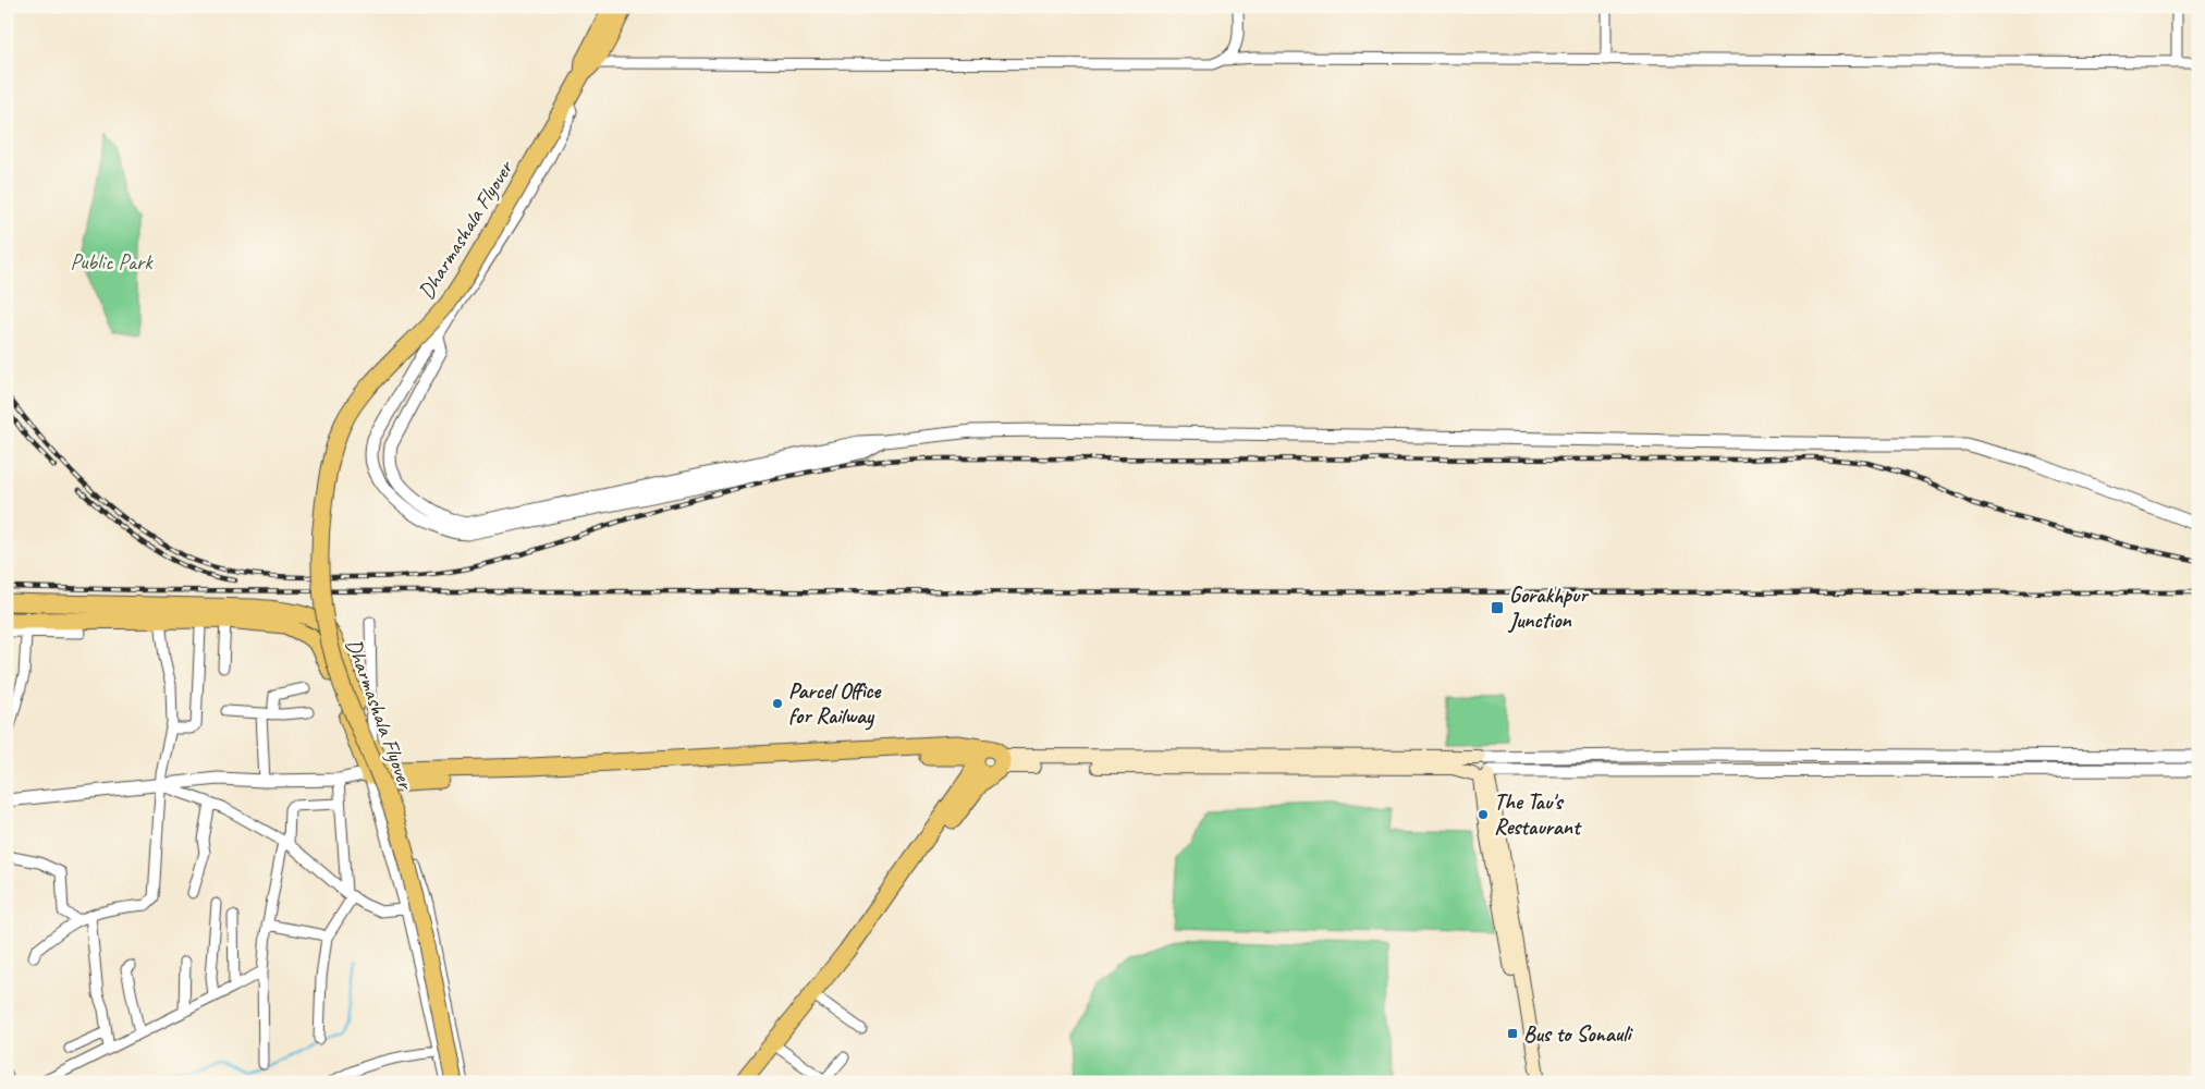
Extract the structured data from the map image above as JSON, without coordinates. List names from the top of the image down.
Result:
{
  "streets": {
    "main road": ["Dharmashala Flyover"]
  },
  "parks": ["Public Park"],
  "places": {
    "transit": ["Gorakhpur Junction", "Bus to Sonauli"],
    "other": ["Parcel Office for Railway", "The Tau's Restaurant"]
  }
}
